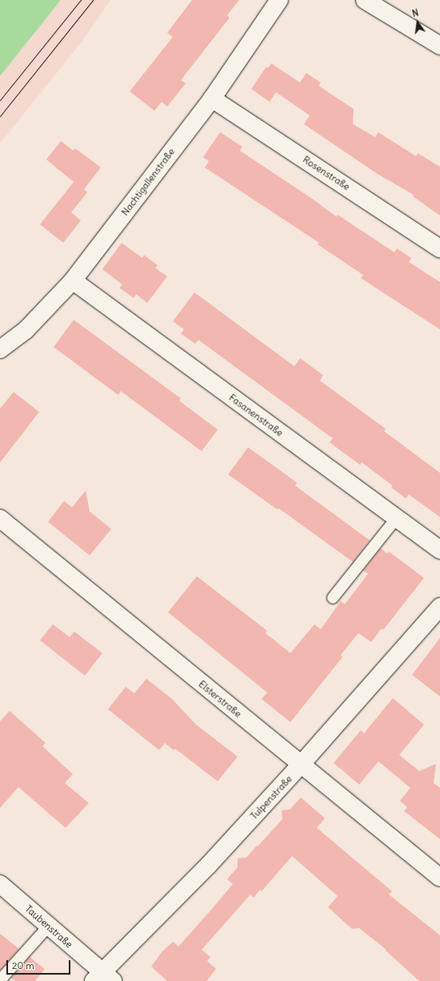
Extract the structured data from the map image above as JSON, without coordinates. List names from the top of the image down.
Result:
{
  "streets": {
    "street": [
      "Rosenstraße",
      "Nachtigallenstraße",
      "Fasanenstraße",
      "Elsterstraße",
      "Tulpenstraße",
      "Taubenstraße"
    ]
  },
  "crossings": [
    ["Rosenstraße", "Nachtigallenstraße"],
    ["Nachtigallenstraße", "Fasanenstraße"],
    ["Elsterstraße", "Tulpenstraße"],
    ["Tulpenstraße", "Taubenstraße"]
  ],
  "scale_bar": "20 m",
  "north": "top"
}
